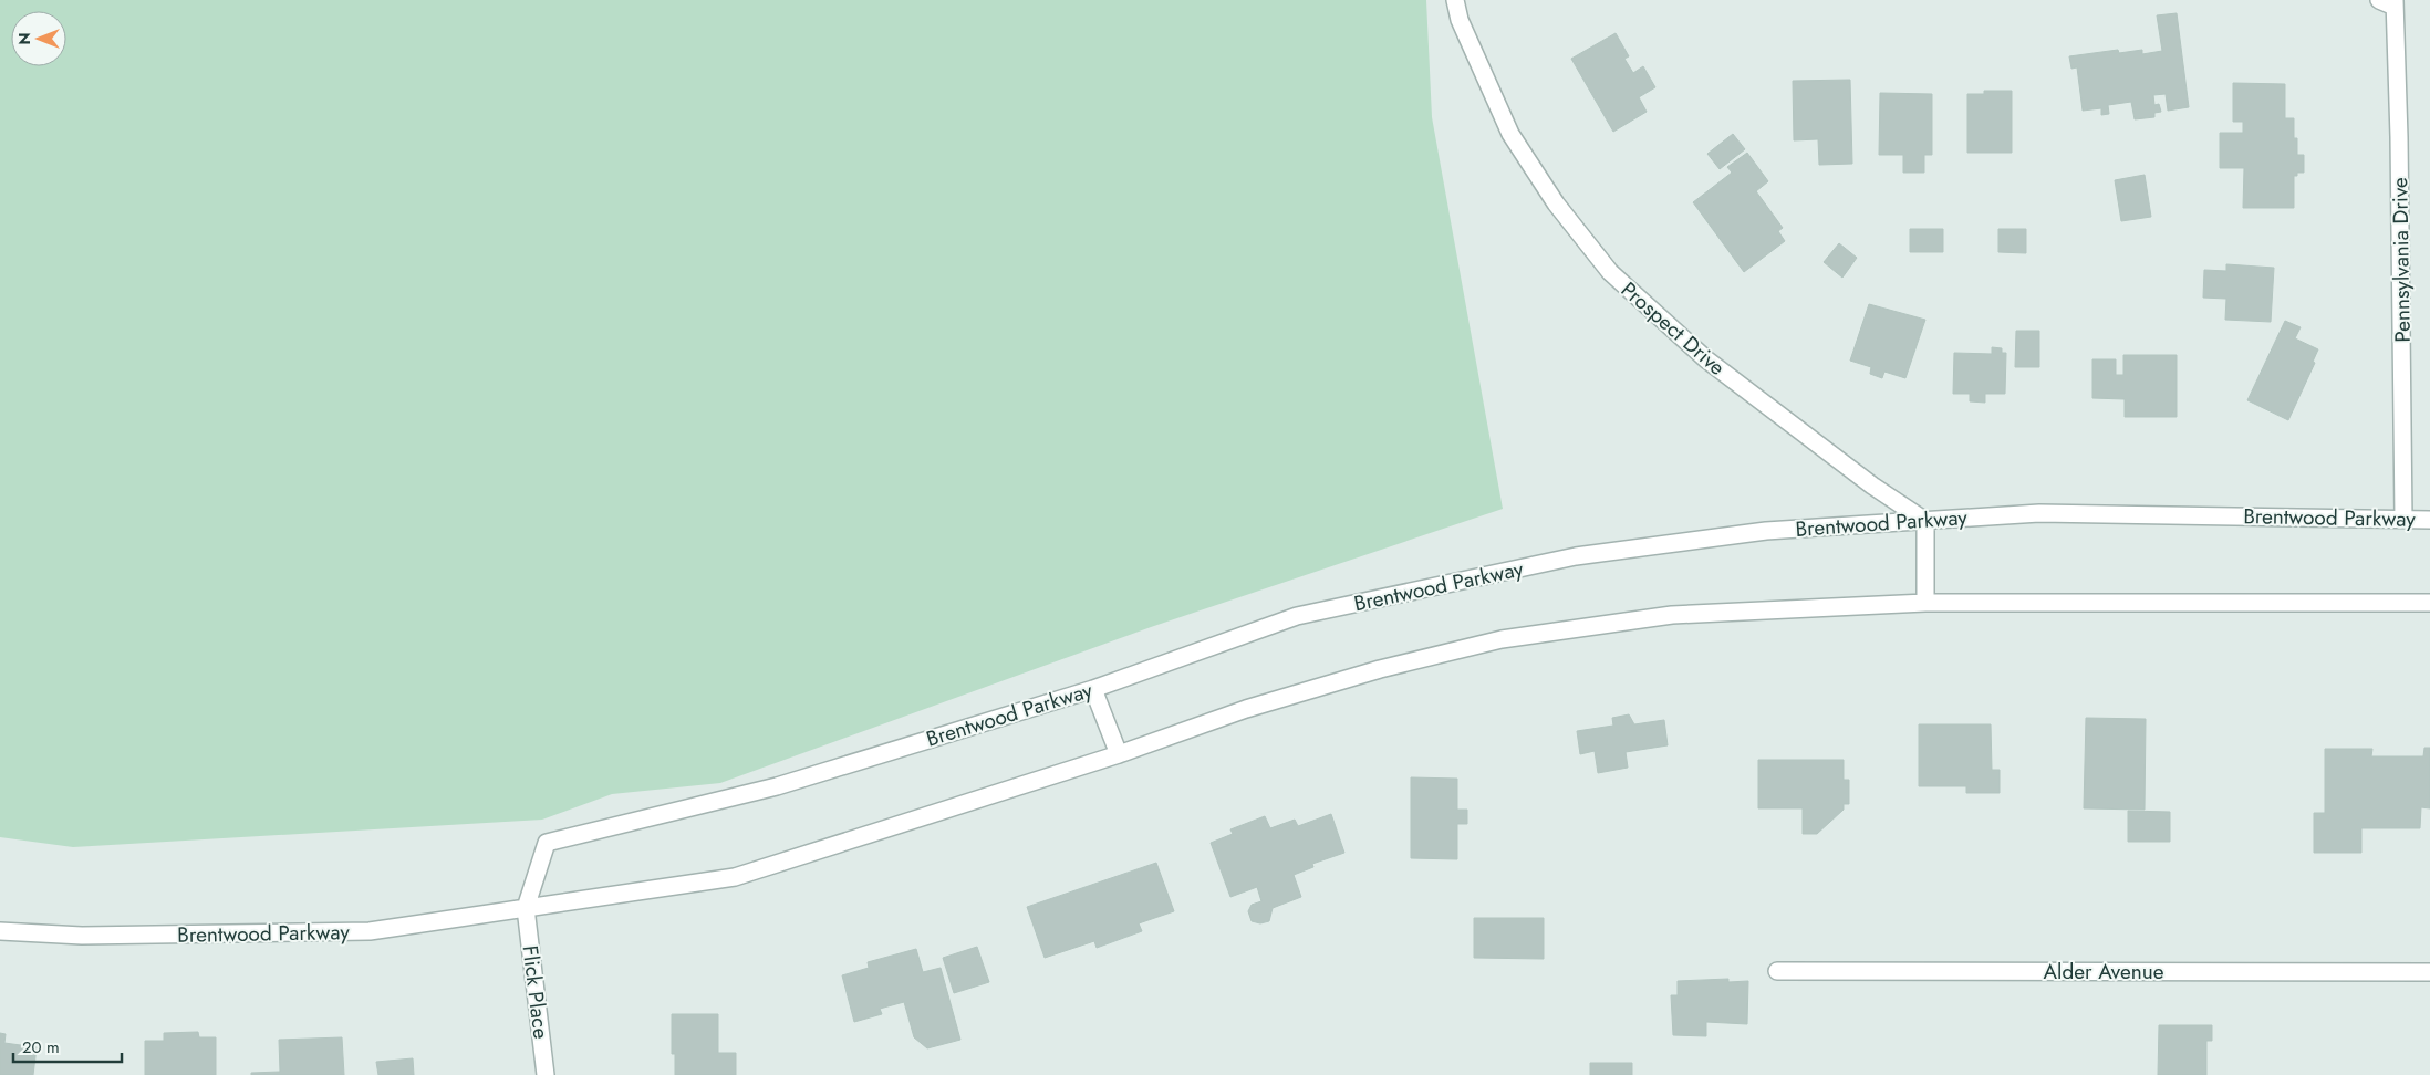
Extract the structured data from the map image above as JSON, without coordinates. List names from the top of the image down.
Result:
{
  "streets": {
    "street": [
      "Pennsylvania Drive",
      "Prospect Drive",
      "Brentwood Parkway",
      "Alder Avenue",
      "Flick Place"
    ]
  },
  "crossings": [
    ["Pennsylvania Drive", "Brentwood Parkway"],
    ["Prospect Drive", "Brentwood Parkway"],
    ["Brentwood Parkway", "Flick Place"]
  ],
  "scale_bar": "20 m",
  "north": "left"
}
